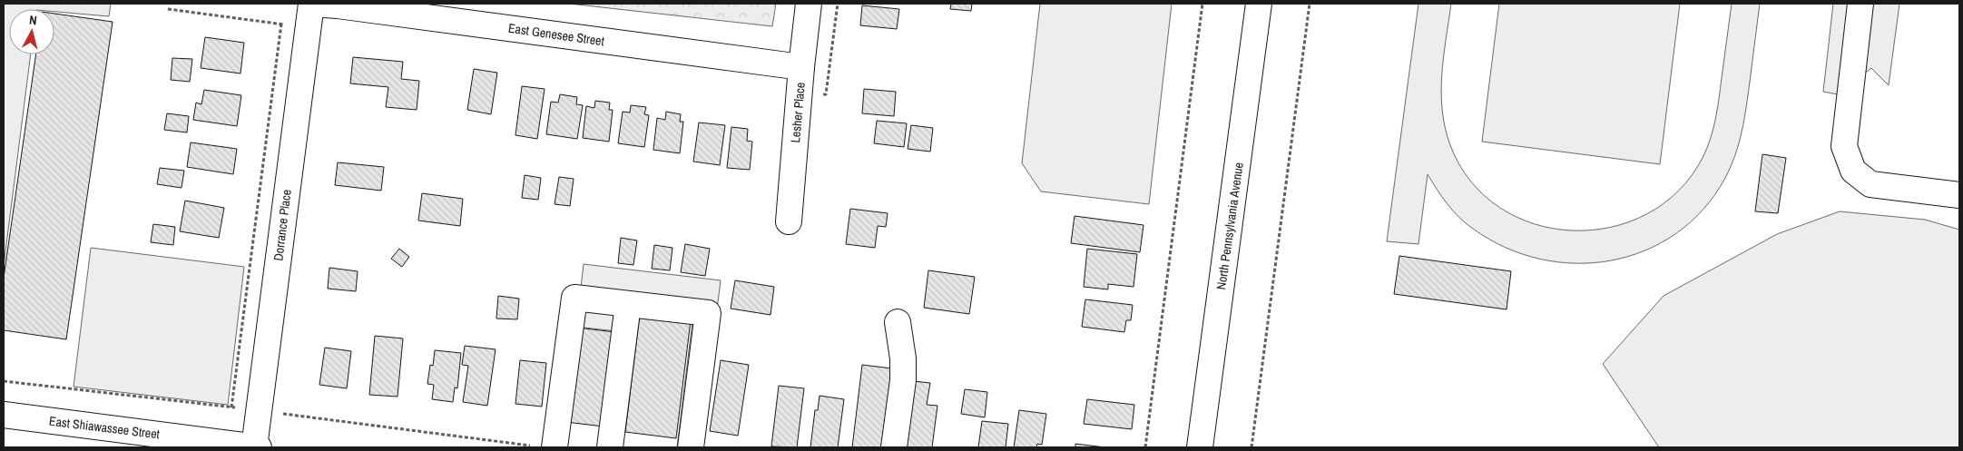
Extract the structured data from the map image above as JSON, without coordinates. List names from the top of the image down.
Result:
{
  "streets": {
    "street": [
      "East Genesee Street",
      "Lesher Place",
      "Dorrance Place",
      "North Pennsylvania Avenue",
      "East Shiawassee Street"
    ]
  },
  "crossings": [
    ["East Genesee Street", "Lesher Place"],
    ["East Genesee Street", "Dorrance Place"],
    ["Dorrance Place", "East Shiawassee Street"]
  ],
  "north": "top"
}
